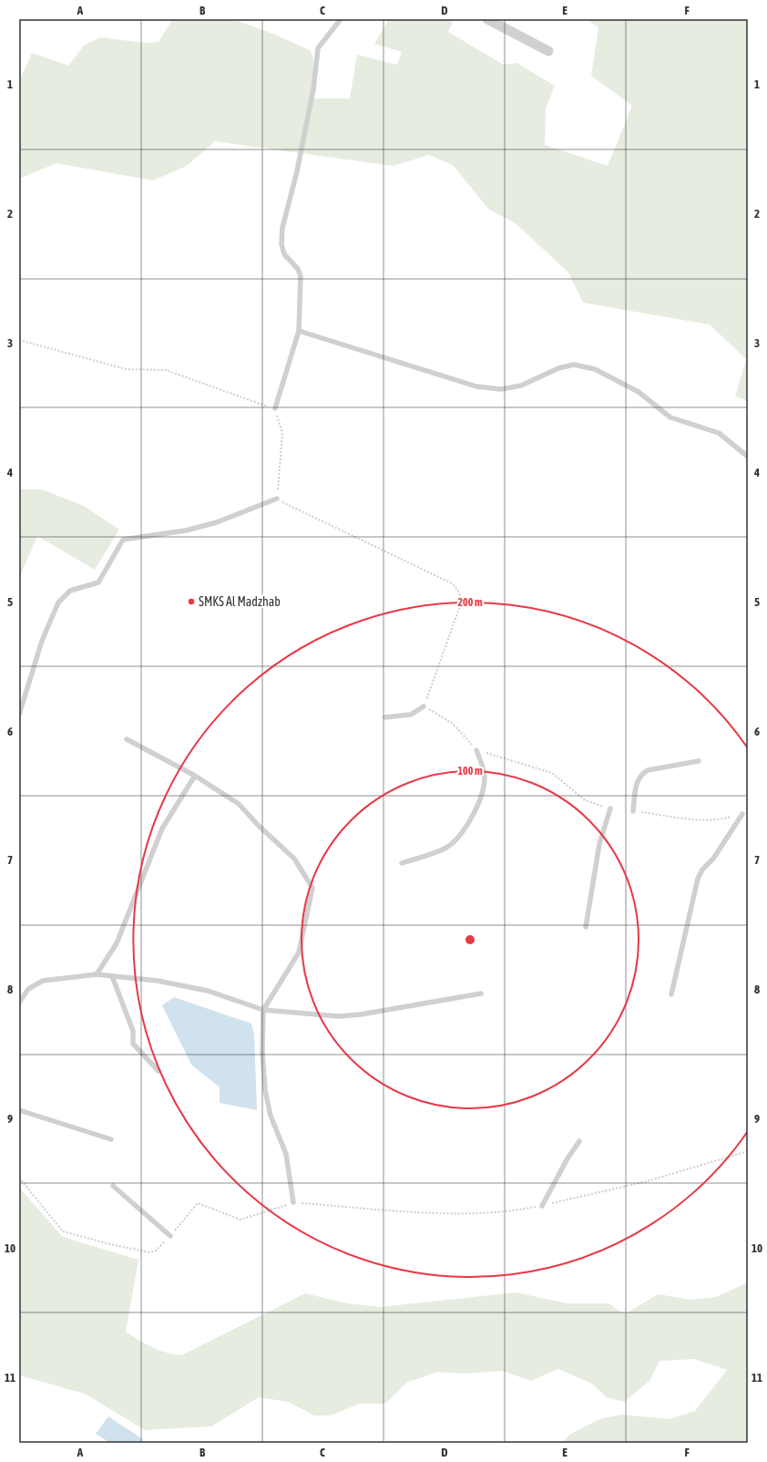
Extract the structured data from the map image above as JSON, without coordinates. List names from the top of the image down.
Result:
{
  "places": ["SMKS Al Madzhab"],
  "grid": {
    "columns": [
      "A",
      "B",
      "C",
      "D",
      "E",
      "F"
    ],
    "rows": [
      "1",
      "2",
      "3",
      "4",
      "5",
      "6",
      "7",
      "8",
      "9",
      "10",
      "11"
    ]
  },
  "rings": ["200 m", "100 m"]
}
